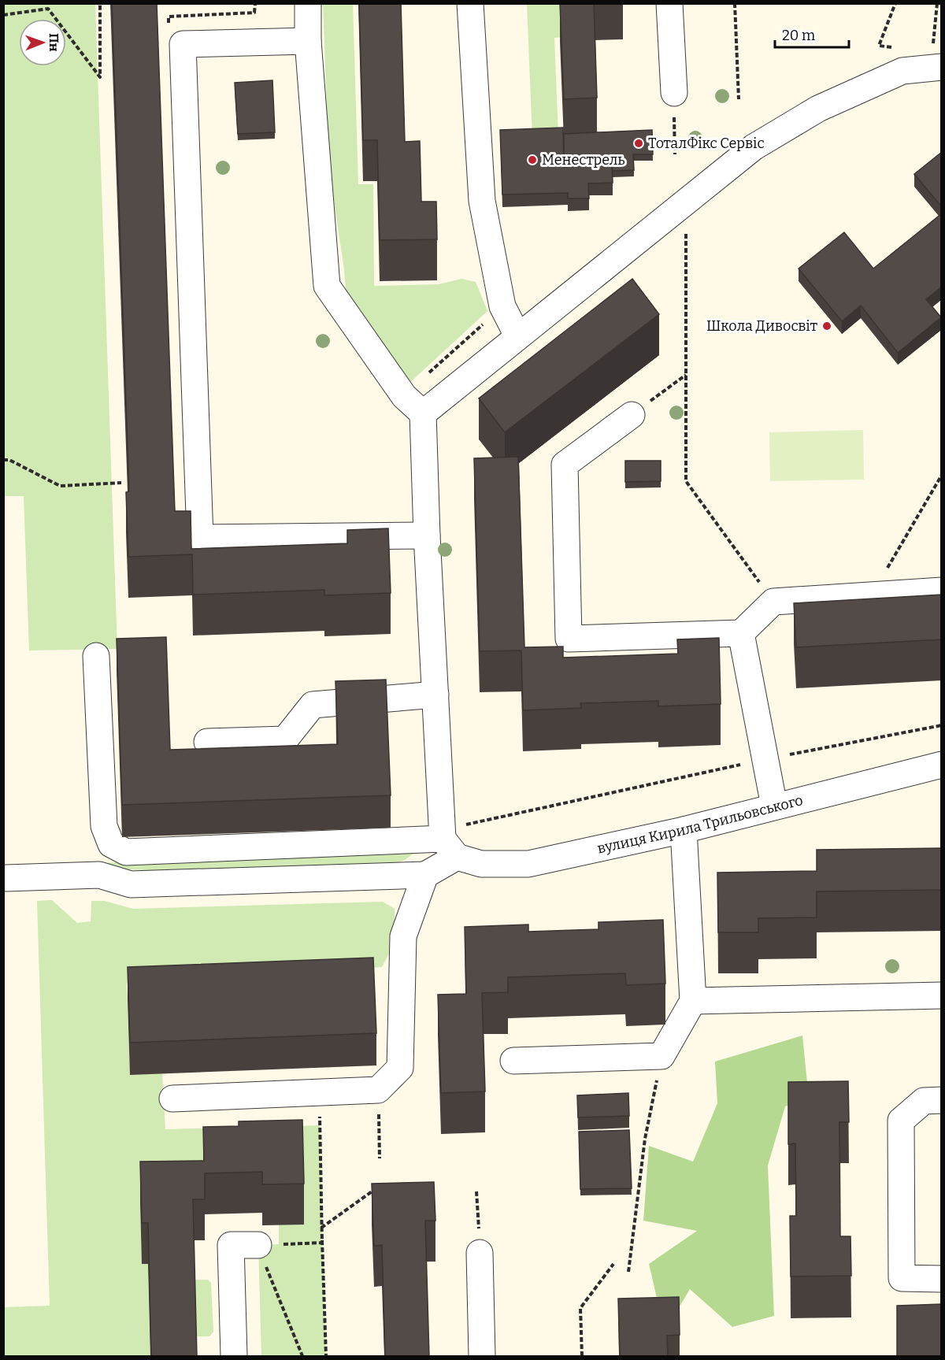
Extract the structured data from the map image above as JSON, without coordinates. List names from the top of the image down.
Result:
{
  "streets": {
    "street": ["вулиця Кирила Трильовського"]
  },
  "places": ["ТоталФікс Сервіс", "Менестрель", "Школа Дивосвіт"],
  "scale_bar": "20 m",
  "north": "right"
}
